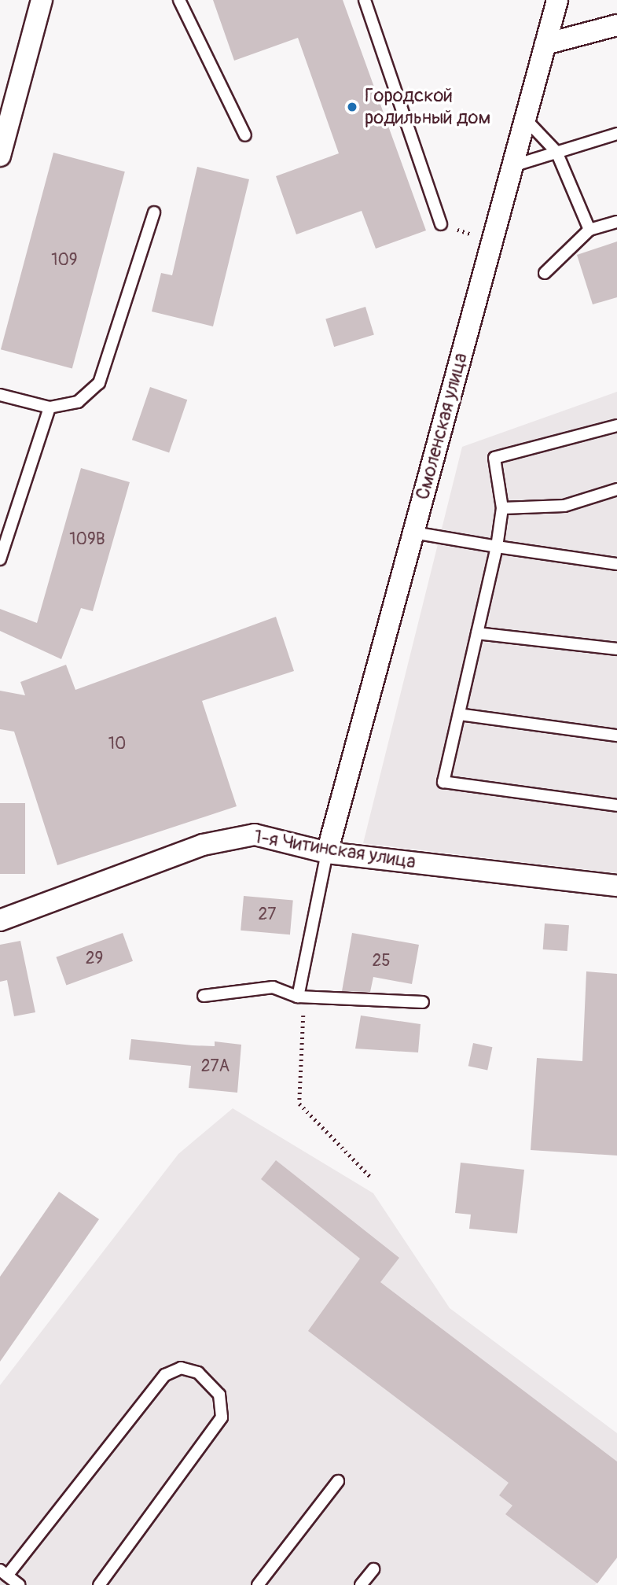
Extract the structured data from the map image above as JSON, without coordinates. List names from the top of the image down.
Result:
{
  "streets": {
    "street": ["Смоленская улица", "1-я Читинская улица"]
  },
  "crossings": [
    ["Смоленская улица", "1-я Читинская улица"]
  ],
  "places": ["Городской родильный дом"],
  "house_numbers": [
    "109",
    "109В",
    "10",
    "27",
    "29",
    "25",
    "27А"
  ]
}
